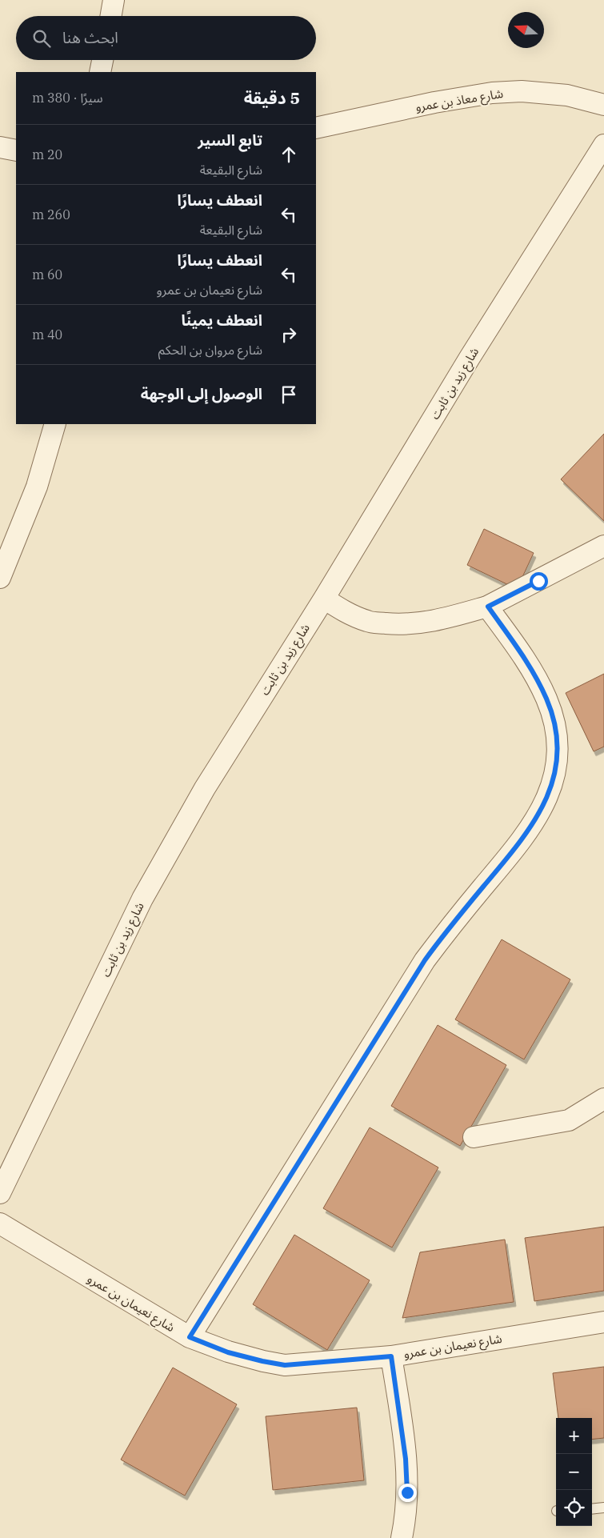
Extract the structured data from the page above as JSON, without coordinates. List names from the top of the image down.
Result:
{
  "streets": {
    "street": ["شارع معاذ بن عمرو", "شارع زيد بن ثابت", "شارع نعيمان بن عمرو"]
  },
  "north": "left",
  "page": {
    "search": "ابحث هنا",
    "heading": ["5 دقيقة", "سيرًا · 380 m"],
    "list": [
      ["تابع السير", "شارع البقيعة", "20 m"],
      ["انعطف يسارًا", "شارع البقيعة", "260 m"],
      ["انعطف يسارًا", "شارع نعيمان بن عمرو", "60 m"],
      ["انعطف يمينًا", "شارع مروان بن الحكم", "40 m"],
      "الوصول إلى الوجهة"
    ],
    "map_buttons": ["+", "−"]
  }
}
